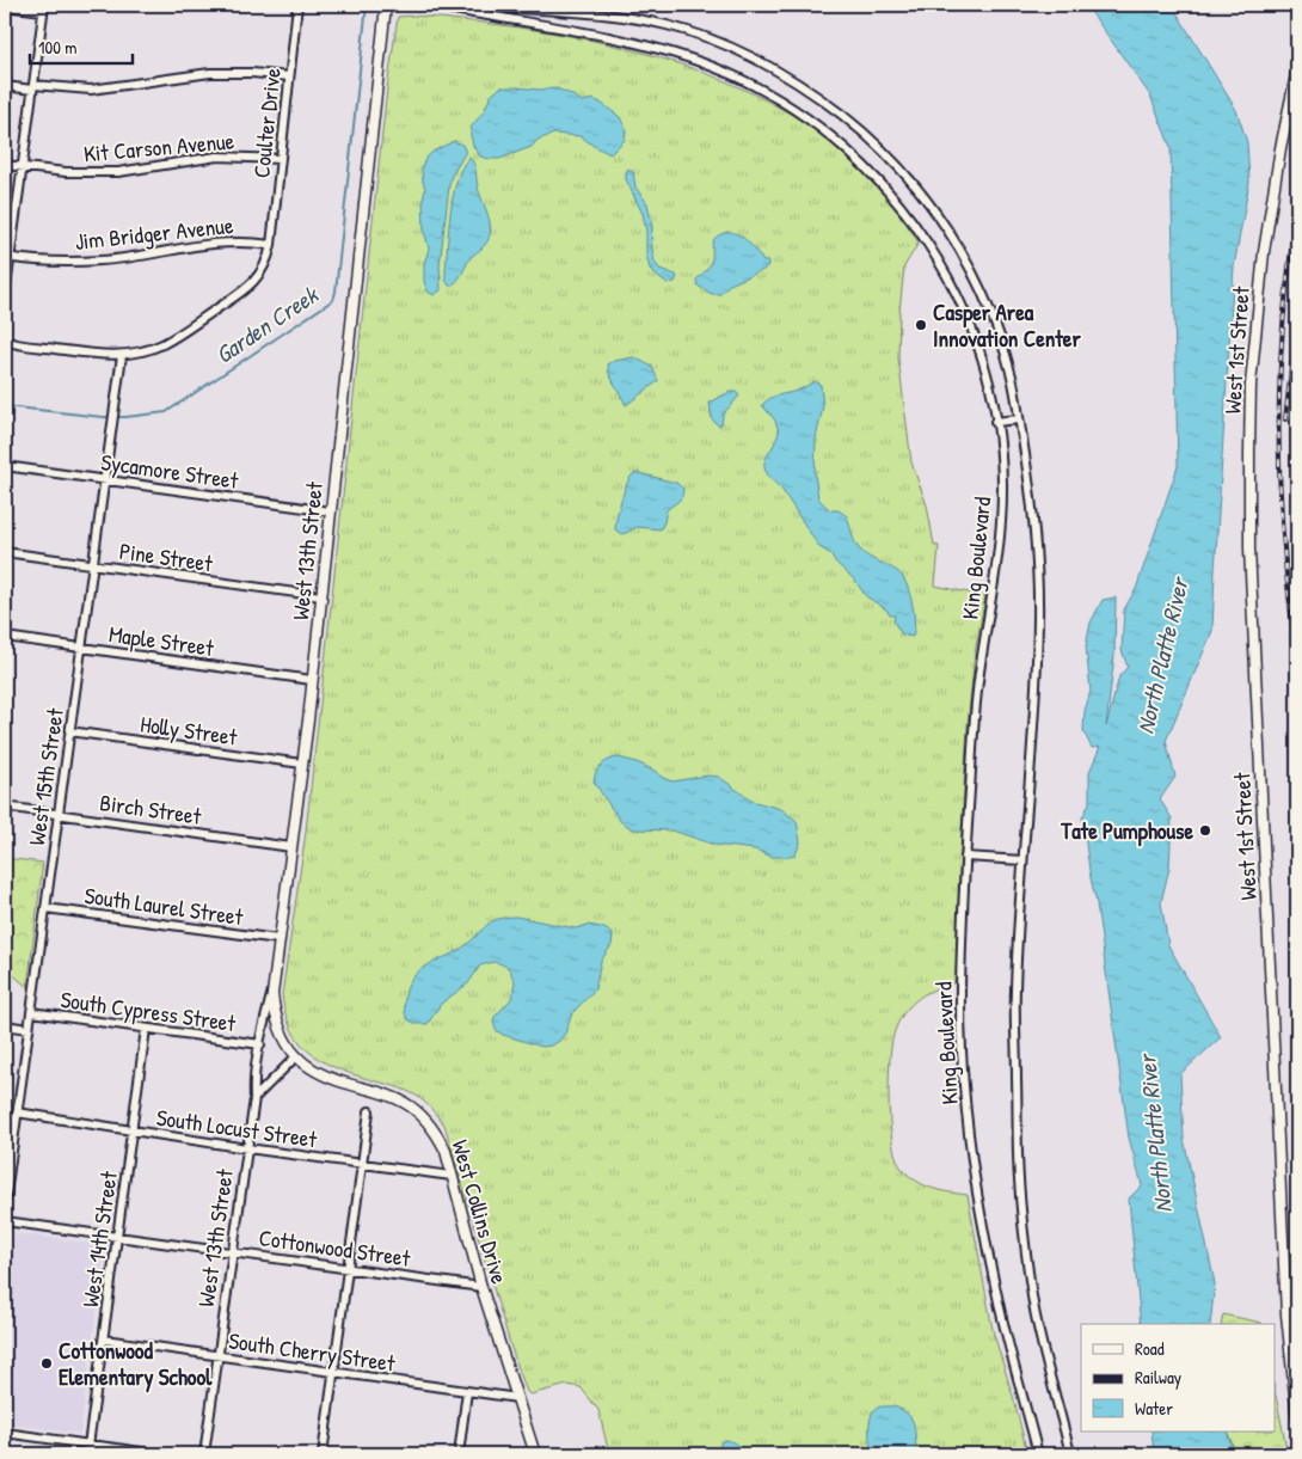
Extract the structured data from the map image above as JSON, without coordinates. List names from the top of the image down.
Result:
{
  "streets": {
    "main road": ["West 1st Street", "West 13th Street", "West Collins Drive"],
    "street": [
      "Coulter Drive",
      "Kit Carson Avenue",
      "Jim Bridger Avenue",
      "Sycamore Street",
      "Pine Street",
      "King Boulevard",
      "Maple Street",
      "Holly Street",
      "West 15th Street",
      "Birch Street",
      "South Laurel Street",
      "South Cypress Street",
      "South Locust Street",
      "West 14th Street",
      "Cottonwood Street",
      "South Cherry Street"
    ]
  },
  "crossings": [
    ["Coulter Drive", "Kit Carson Avenue"],
    ["Coulter Drive", "Jim Bridger Avenue"],
    ["Coulter Drive", "West 15th Street"],
    ["Sycamore Street", "West 13th Street"],
    ["Sycamore Street", "West 15th Street"],
    ["West 13th Street", "Pine Street"],
    ["West 13th Street", "Maple Street"],
    ["West 13th Street", "Holly Street"],
    ["West 13th Street", "Birch Street"],
    ["West 13th Street", "South Laurel Street"],
    ["West 13th Street", "South Cypress Street"],
    ["West 13th Street", "South Locust Street"],
    ["West 13th Street", "West Collins Drive"],
    ["West 13th Street", "Cottonwood Street"],
    ["West 13th Street", "South Cherry Street"],
    ["Pine Street", "West 15th Street"],
    ["Maple Street", "West 15th Street"],
    ["Holly Street", "West 15th Street"],
    ["West 15th Street", "Birch Street"],
    ["West 15th Street", "South Laurel Street"],
    ["West 15th Street", "South Cypress Street"],
    ["West 15th Street", "South Locust Street"],
    ["South Cypress Street", "West 14th Street"],
    ["South Locust Street", "West Collins Drive"],
    ["South Locust Street", "West 14th Street"],
    ["West Collins Drive", "Cottonwood Street"],
    ["West Collins Drive", "South Cherry Street"],
    ["West 14th Street", "Cottonwood Street"],
    ["West 14th Street", "South Cherry Street"]
  ],
  "water": ["Garden Creek", "North Platte River"],
  "places": ["Casper Area Innovation Center", "Tate Pumphouse", "Cottonwood Elementary School"],
  "legend": ["Road", "Railway", "Water"],
  "scale_bar": "100 m"
}
